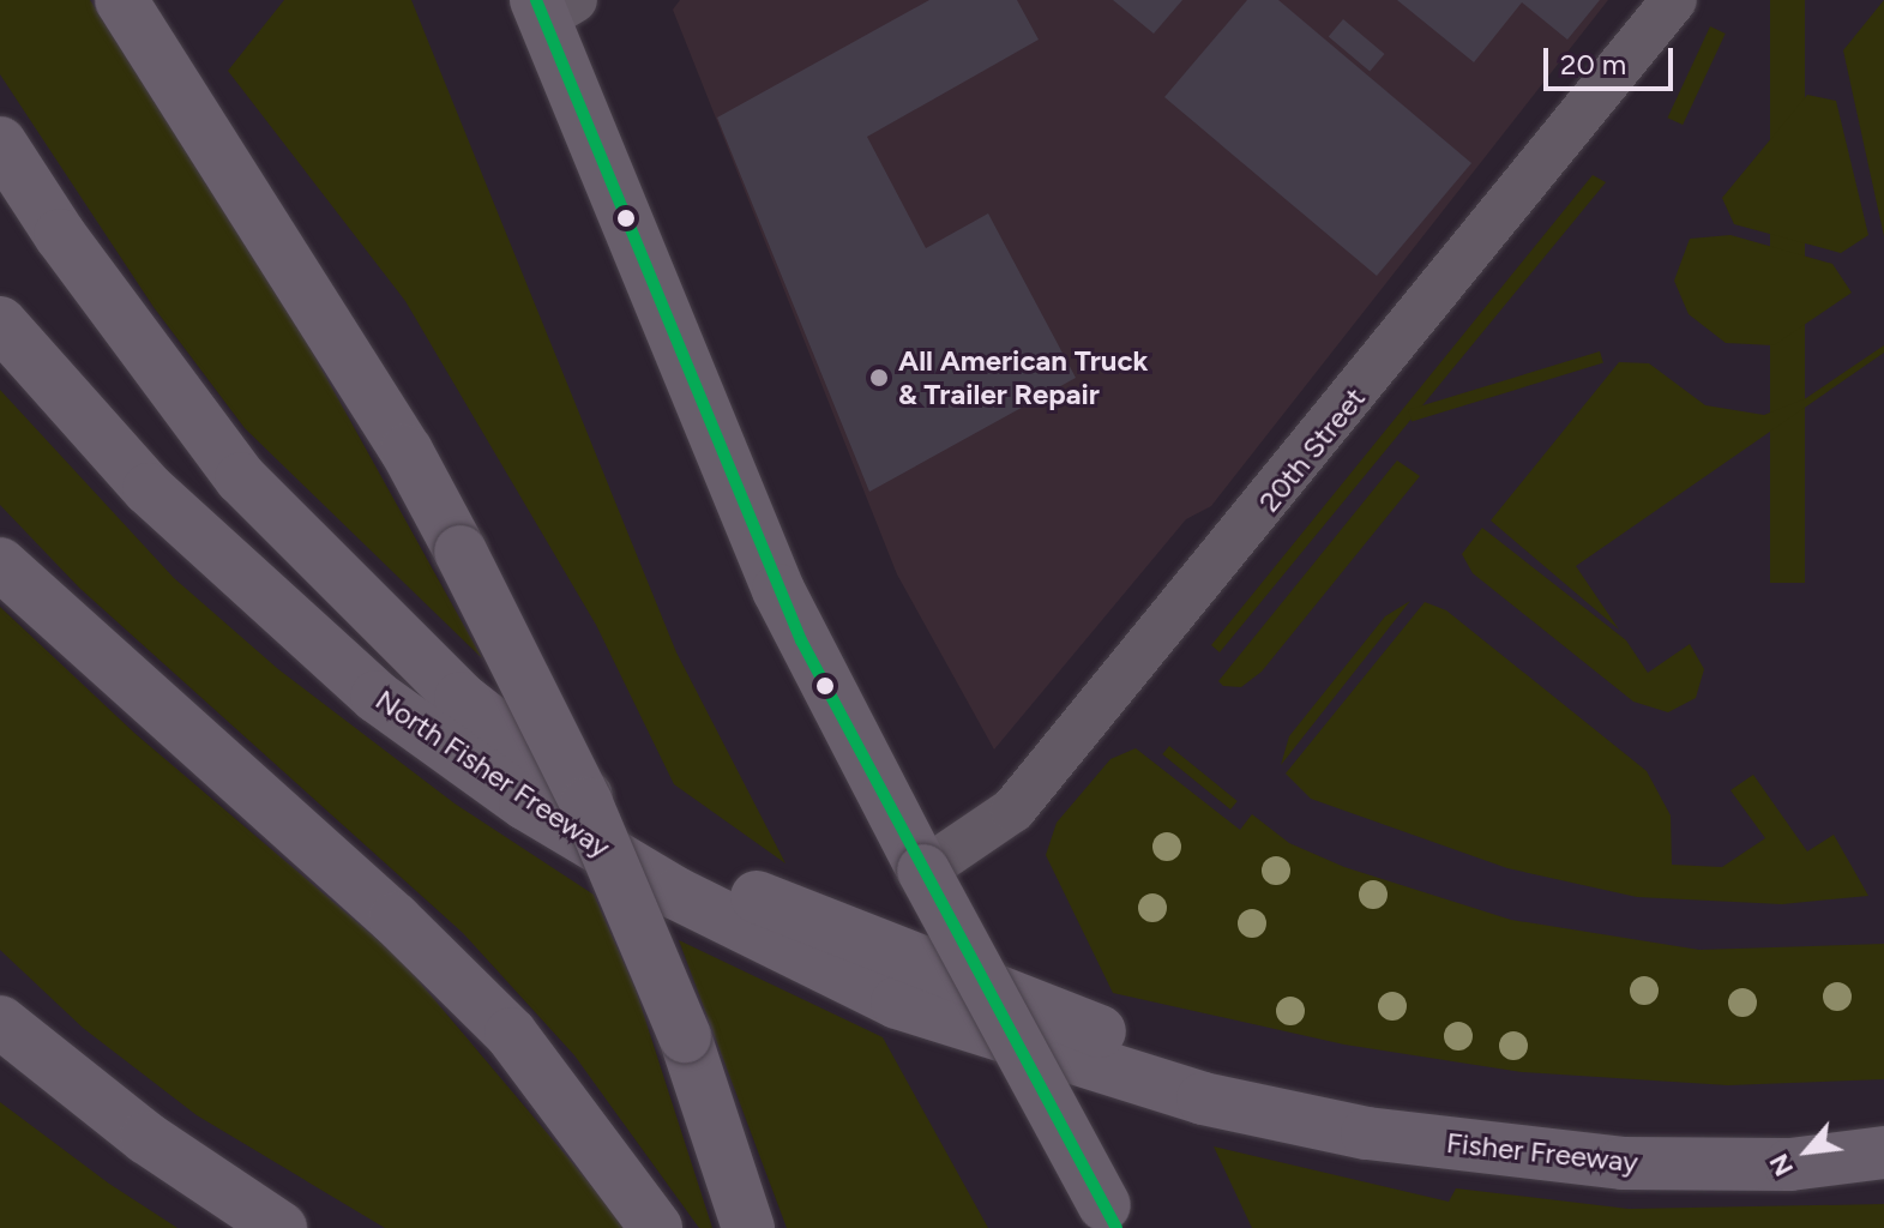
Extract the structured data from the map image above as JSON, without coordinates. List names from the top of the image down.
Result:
{
  "streets": {
    "main road": ["North Fisher Freeway", "Fisher Freeway"],
    "street": ["20th Street"]
  },
  "crossings": [
    ["North Fisher Freeway", "Fisher Freeway"]
  ],
  "places": ["All American Truck & Trailer Repair"],
  "scale_bar": "20 m",
  "north": "bottom left"
}
